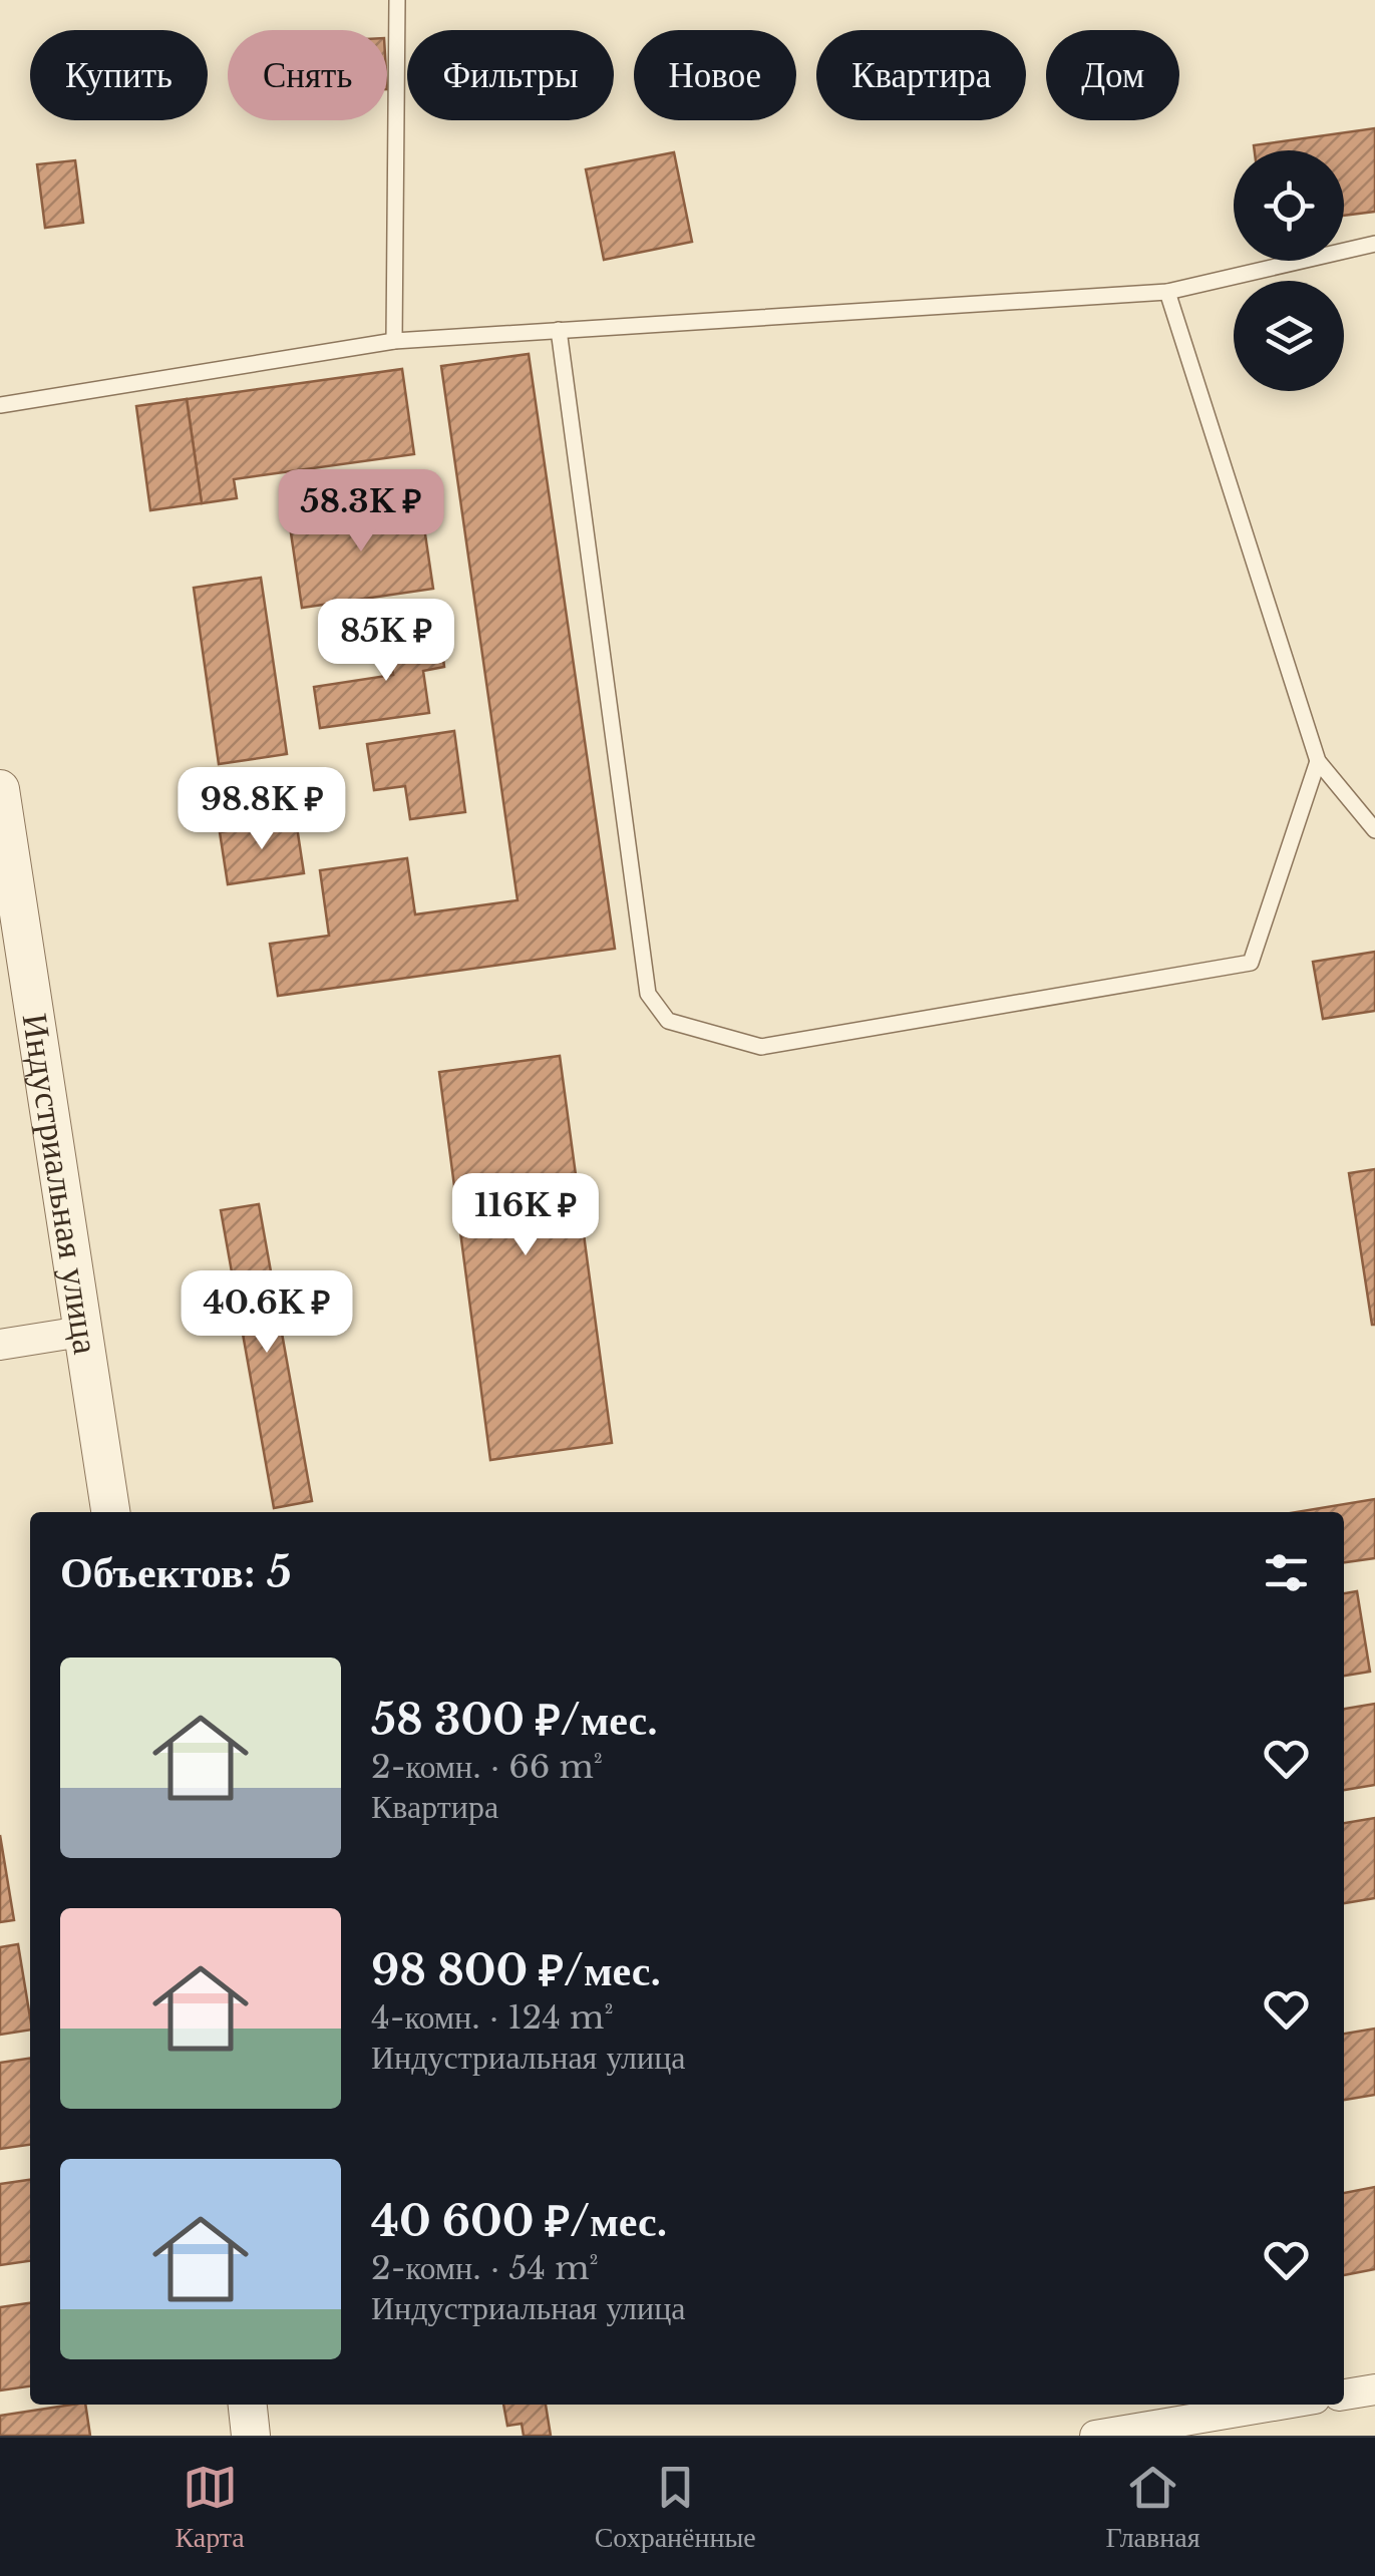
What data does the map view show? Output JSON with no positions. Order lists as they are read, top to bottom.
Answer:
{
  "streets": {
    "street": ["Индустриальная улица"]
  },
  "page": {
    "chip": [
      "Купить",
      "Снять",
      "Фильтры",
      "Новое",
      "Квартира",
      "Дом"
    ],
    "price": [
      "58.3K ₽",
      "85K ₽",
      "98.8K ₽",
      "116K ₽",
      "40.6K ₽"
    ],
    "heading": "Объектов: 5",
    "list": [
      {
        "name": "58 300 ₽/мес.",
        "note": "2-комн. · 66 m² · Квартира"
      },
      {
        "name": "98 800 ₽/мес.",
        "note": "4-комн. · 124 m² · Индустриальная улица"
      },
      {
        "name": "40 600 ₽/мес.",
        "note": "2-комн. · 54 m² · Индустриальная улица"
      }
    ],
    "tabs": ["Карта", "Сохранённые", "Главная"]
  }
}
